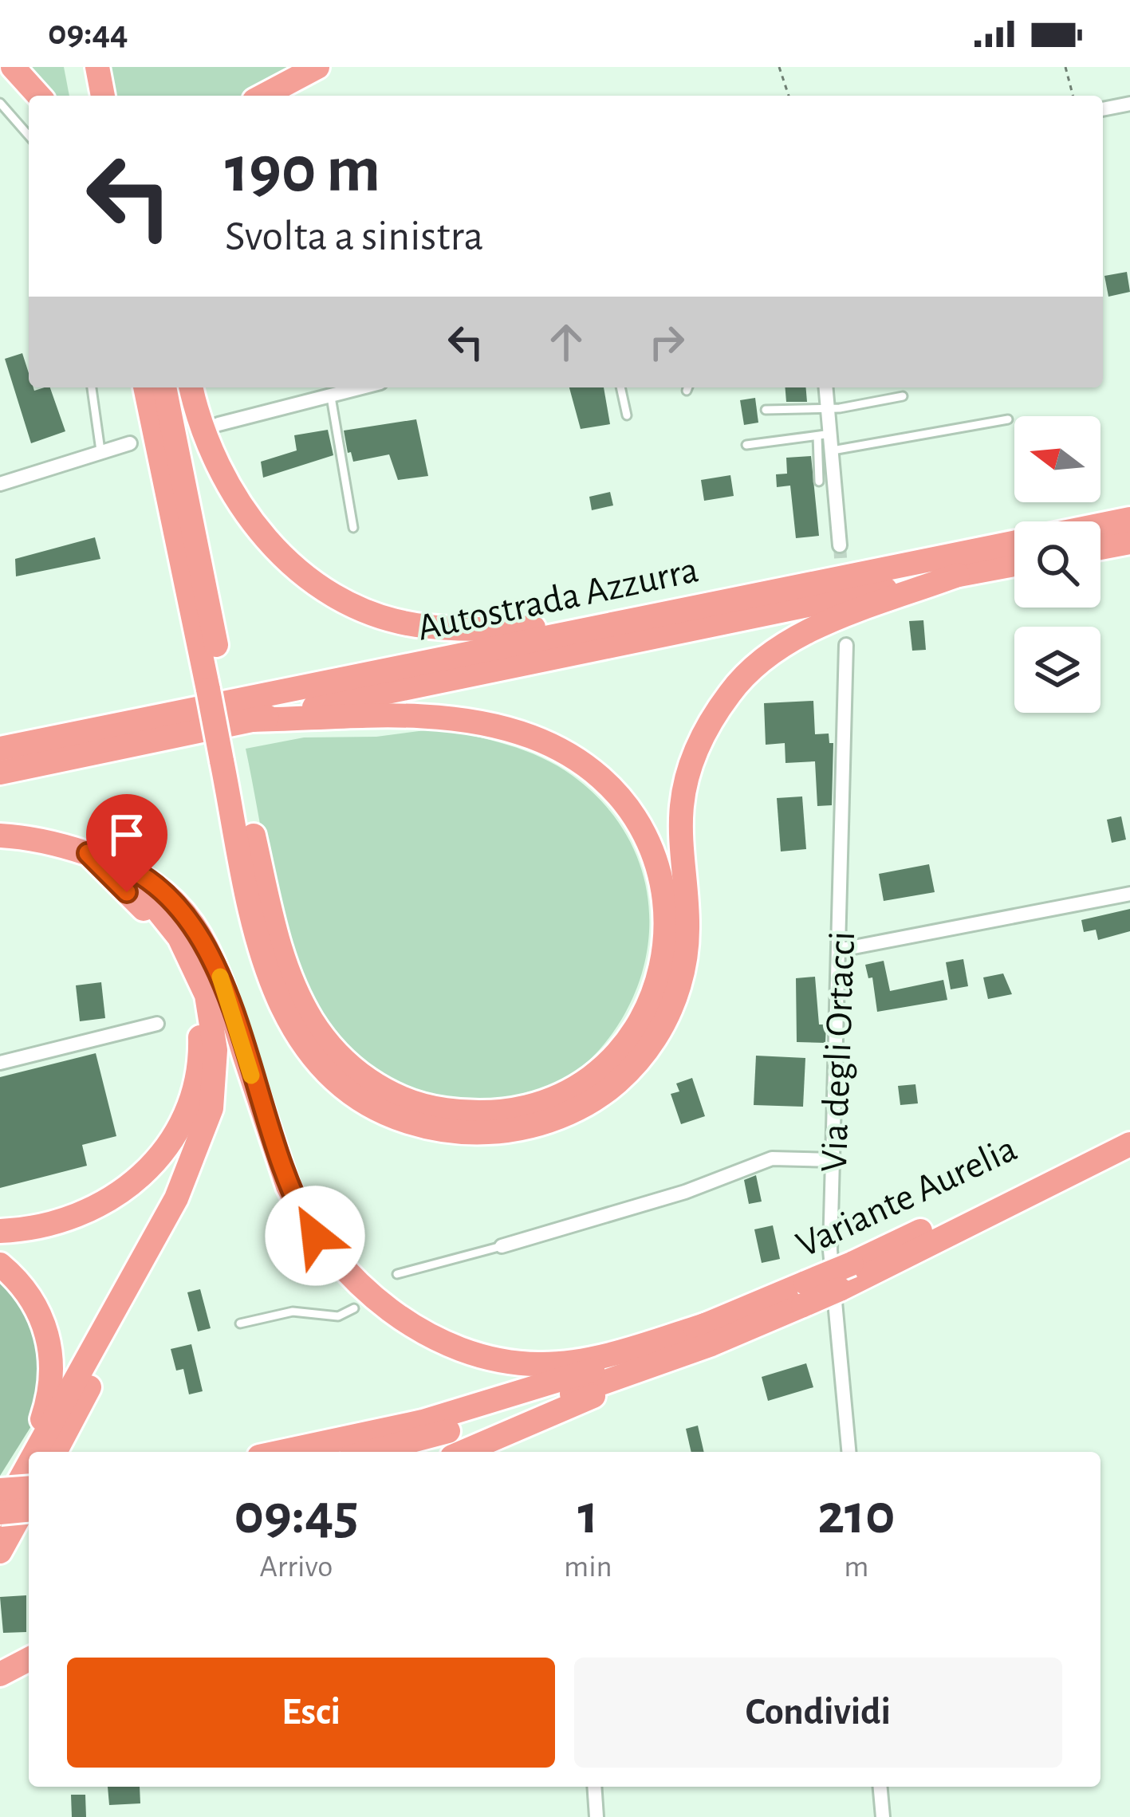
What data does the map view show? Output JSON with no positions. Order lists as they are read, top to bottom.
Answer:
{
  "streets": {
    "highway": ["Autostrada Azzurra", "Variante Aurelia"],
    "street": ["Via degli Ortacci"]
  },
  "north": "left",
  "page": {
    "status": "09:44",
    "turn": ["190 m", "Svolta a sinistra"],
    "eta": [
      "09:45",
      "Arrivo",
      "1",
      "min",
      "210",
      "m"
    ],
    "buttons": ["Esci", "Condividi"]
  }
}
